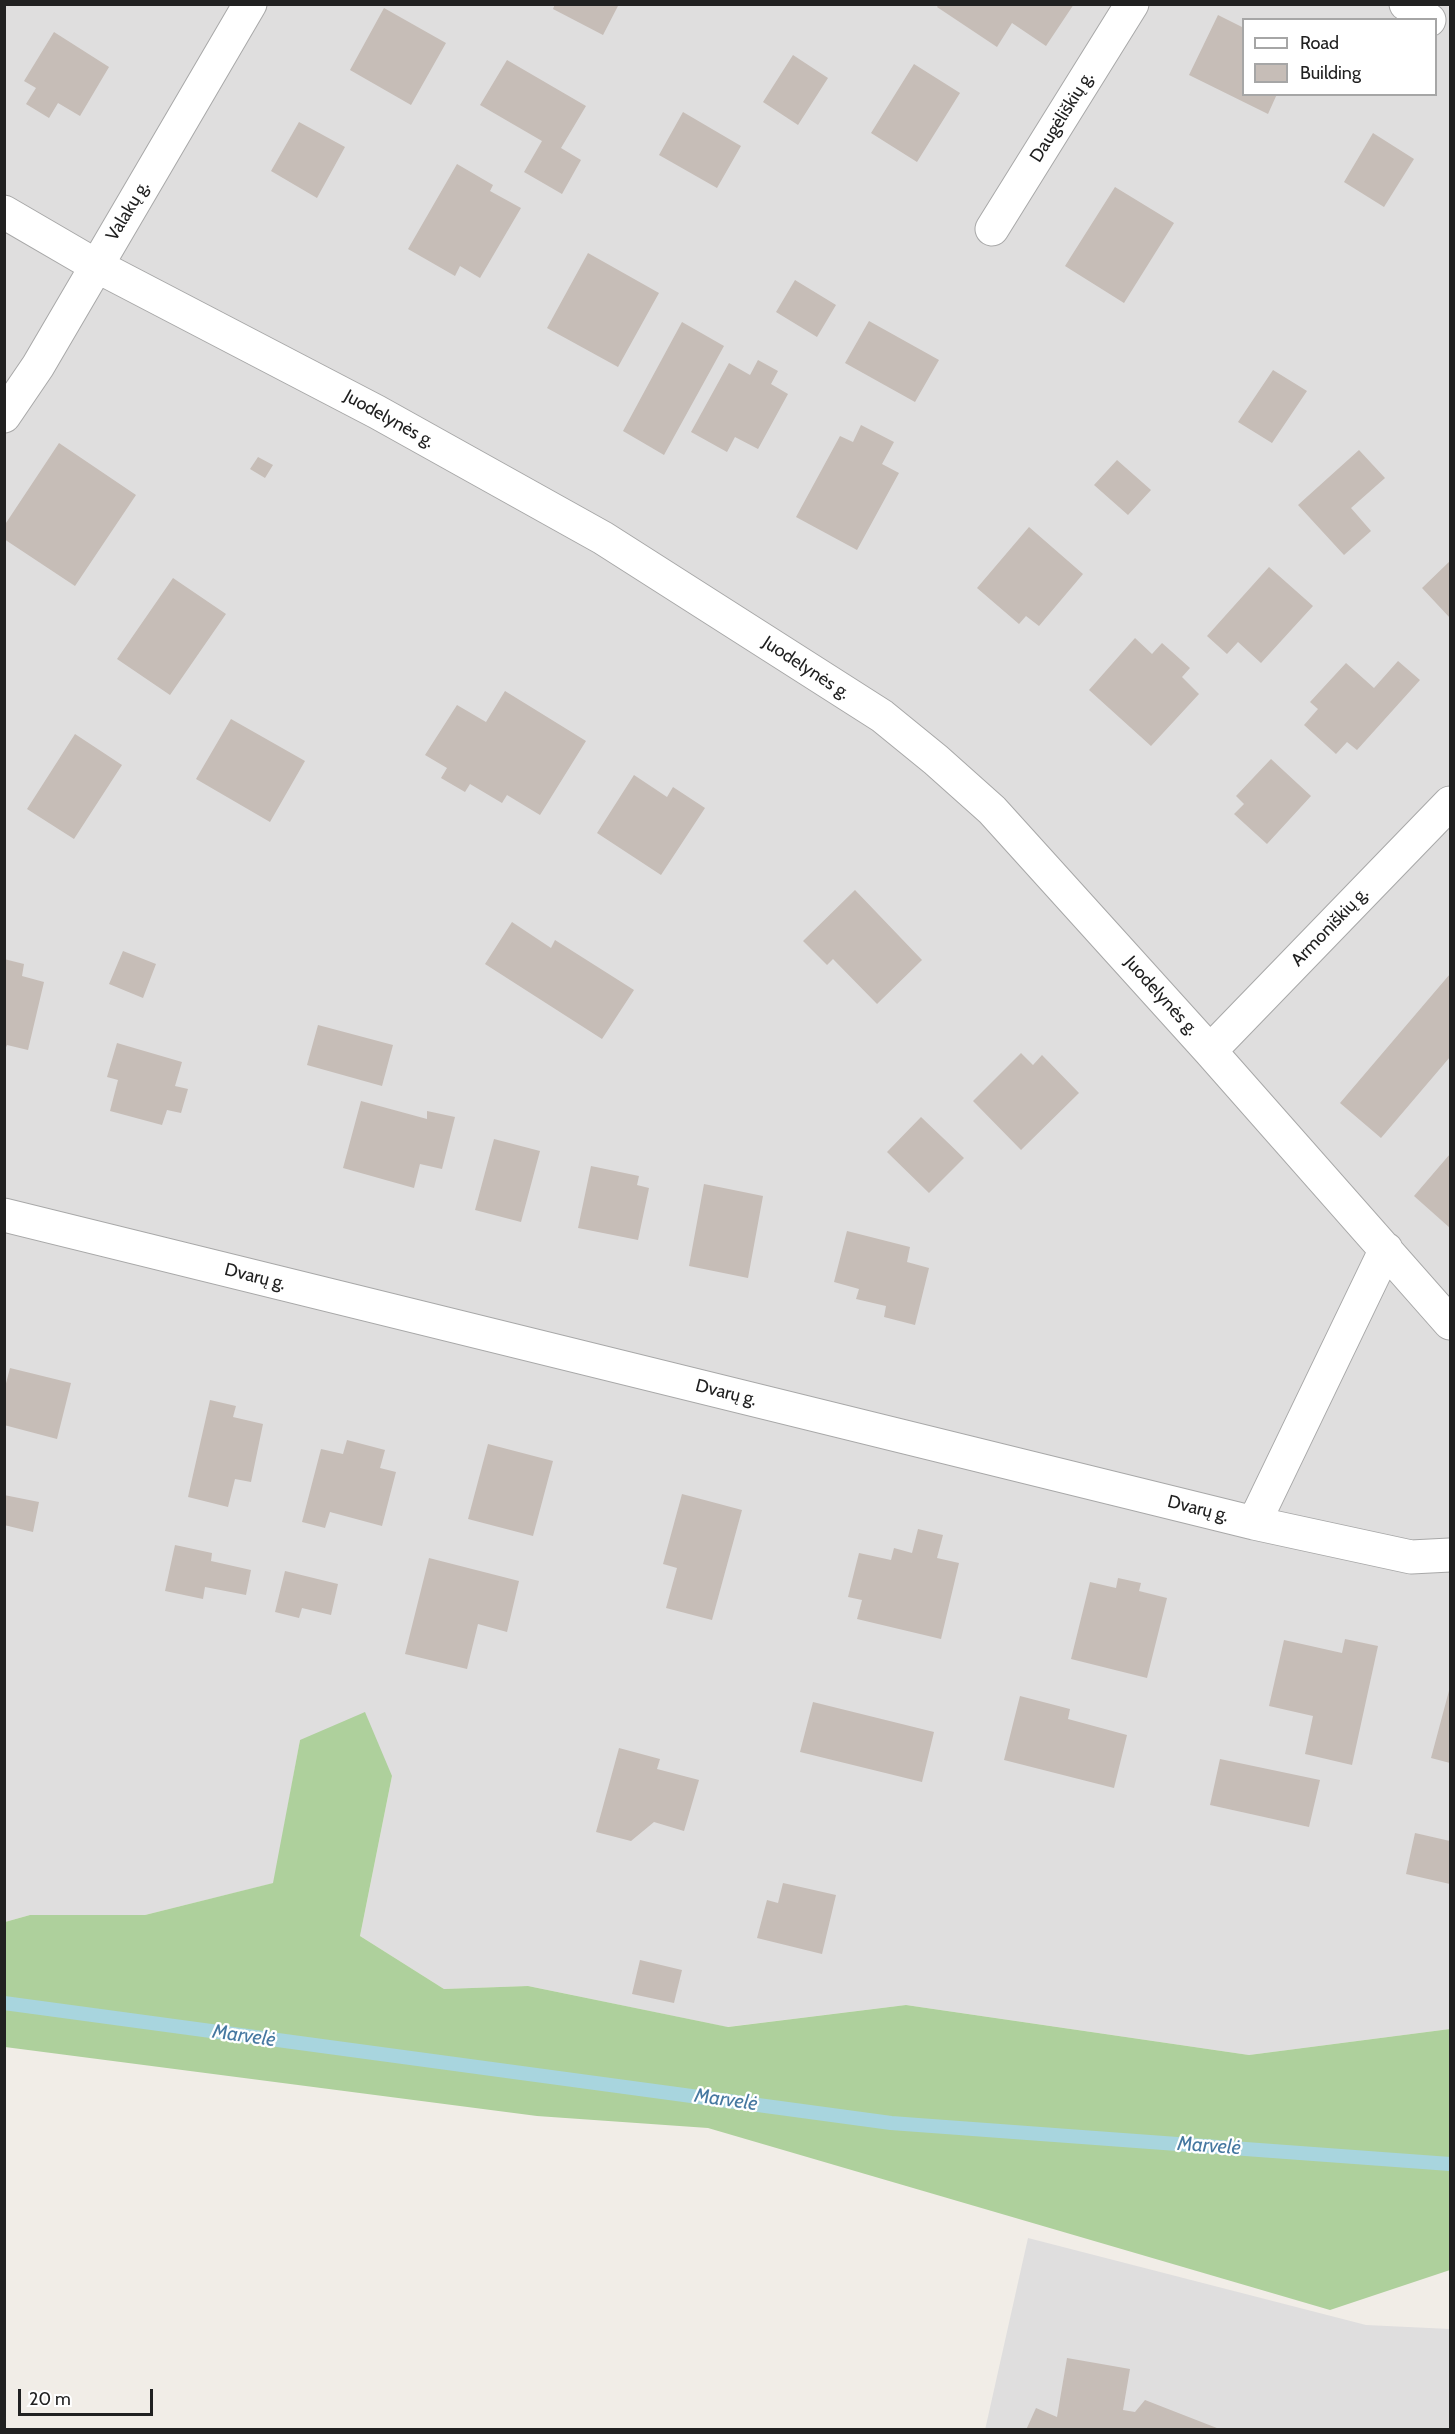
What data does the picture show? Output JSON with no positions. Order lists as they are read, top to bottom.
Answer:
{
  "streets": {
    "street": [
      "Daugėliškių g.",
      "Valakų g.",
      "Juodelynės g.",
      "Armoniškių g.",
      "Dvarų g."
    ]
  },
  "crossings": [
    ["Valakų g.", "Juodelynės g."],
    ["Juodelynės g.", "Armoniškių g."]
  ],
  "water": ["Marvelė"],
  "legend": ["Road", "Building"],
  "scale_bar": "20 m"
}
